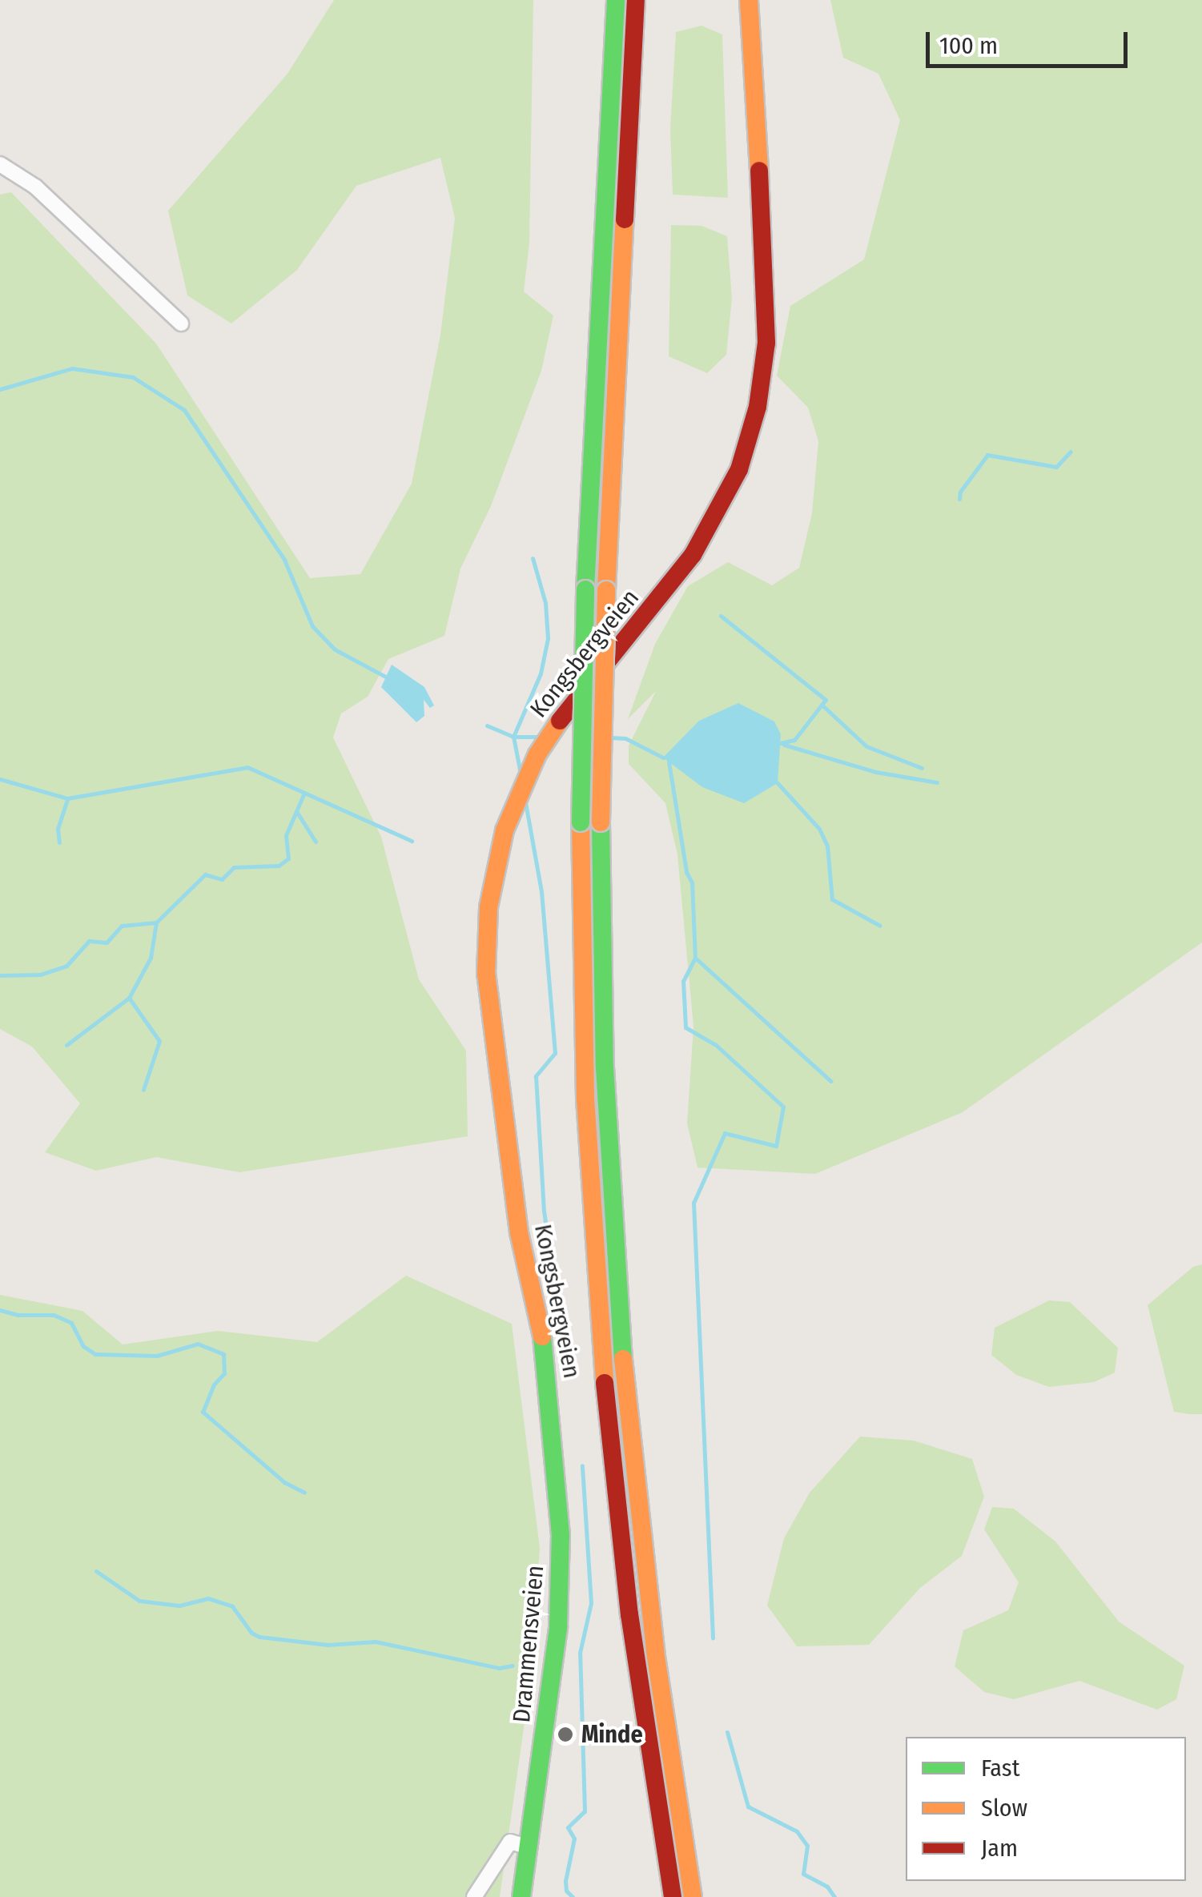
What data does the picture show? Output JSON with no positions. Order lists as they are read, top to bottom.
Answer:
{
  "streets": {
    "main road": ["Kongsbergveien", "Drammensveien"]
  },
  "crossings": [
    ["Kongsbergveien", "Drammensveien"]
  ],
  "places": ["Minde"],
  "legend": ["Fast", "Slow", "Jam"],
  "scale_bar": "100 m"
}
